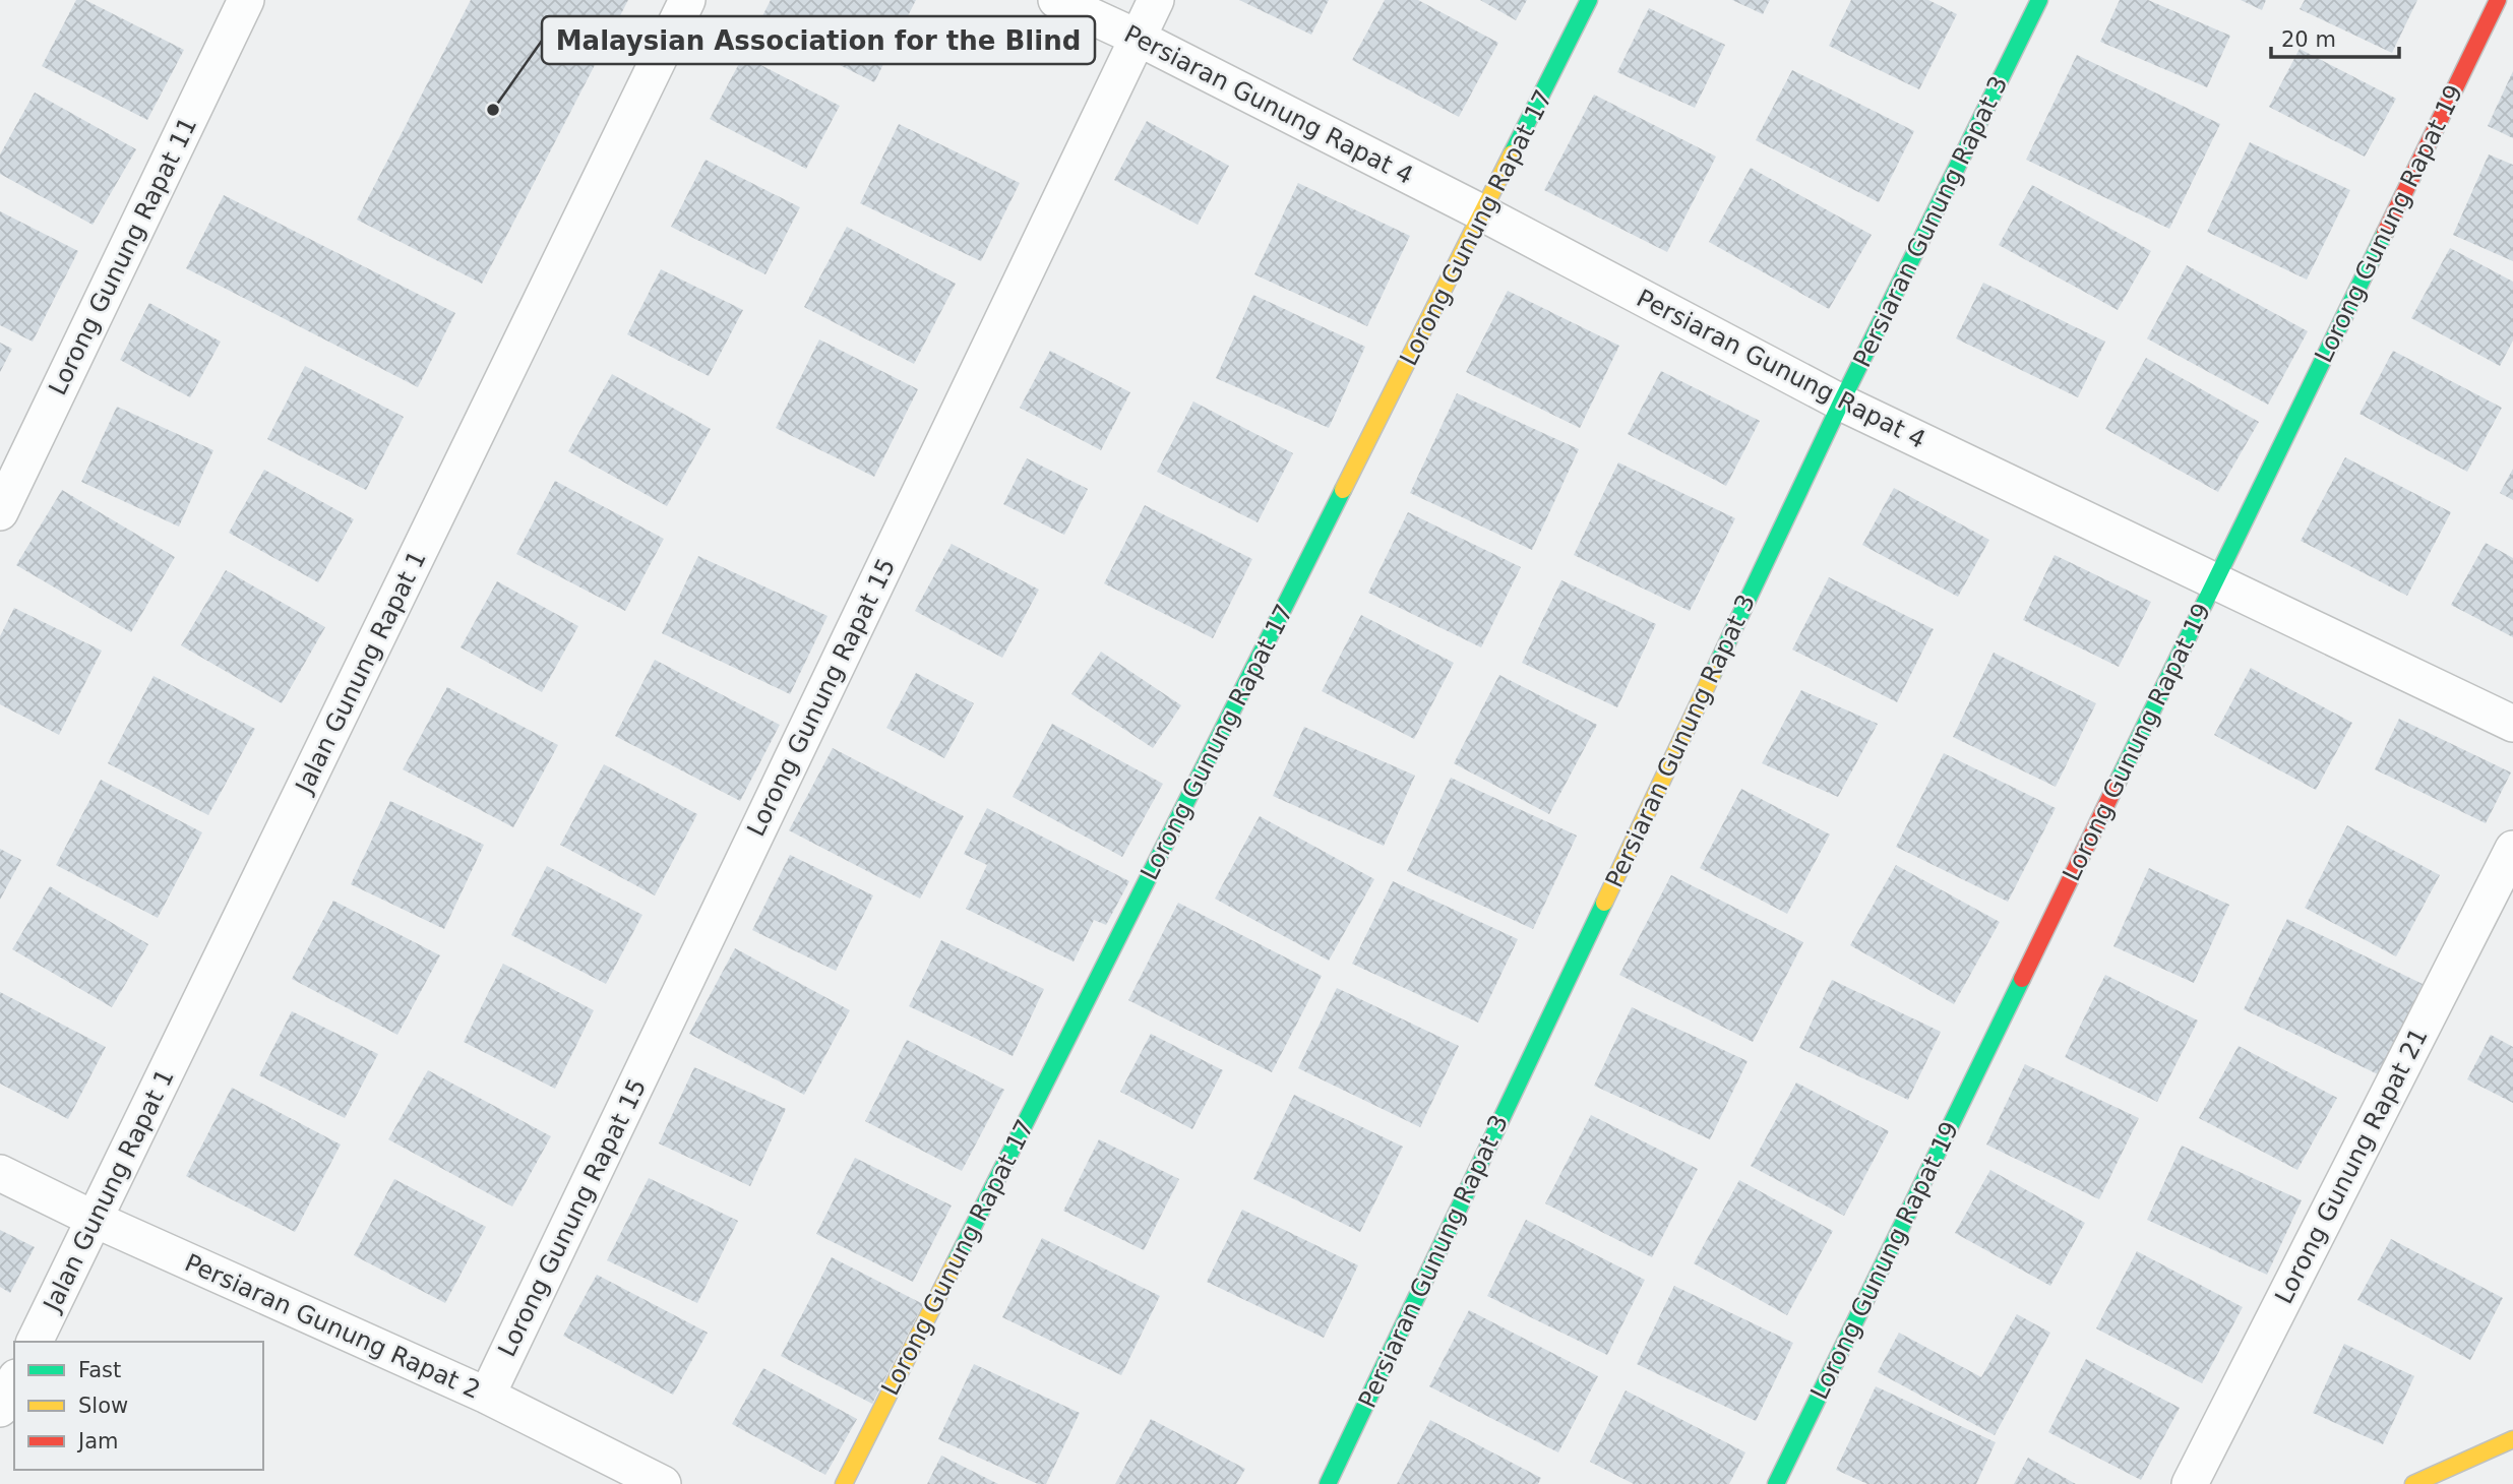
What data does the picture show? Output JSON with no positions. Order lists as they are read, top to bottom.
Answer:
{
  "streets": {
    "street": [
      "Persiaran Gunung Rapat 4",
      "Persiaran Gunung Rapat 3",
      "Lorong Gunung Rapat 19",
      "Lorong Gunung Rapat 17",
      "Lorong Gunung Rapat 11",
      "Jalan Gunung Rapat 1",
      "Lorong Gunung Rapat 15",
      "Lorong Gunung Rapat 21",
      "Persiaran Gunung Rapat 2"
    ]
  },
  "crossings": [
    ["Persiaran Gunung Rapat 4", "Persiaran Gunung Rapat 3"],
    ["Persiaran Gunung Rapat 4", "Lorong Gunung Rapat 19"],
    ["Persiaran Gunung Rapat 4", "Lorong Gunung Rapat 17"],
    ["Persiaran Gunung Rapat 4", "Lorong Gunung Rapat 15"],
    ["Jalan Gunung Rapat 1", "Persiaran Gunung Rapat 2"],
    ["Lorong Gunung Rapat 15", "Persiaran Gunung Rapat 2"]
  ],
  "places": ["Malaysian Association for the Blind"],
  "legend": ["Fast", "Slow", "Jam"],
  "scale_bar": "20 m"
}
